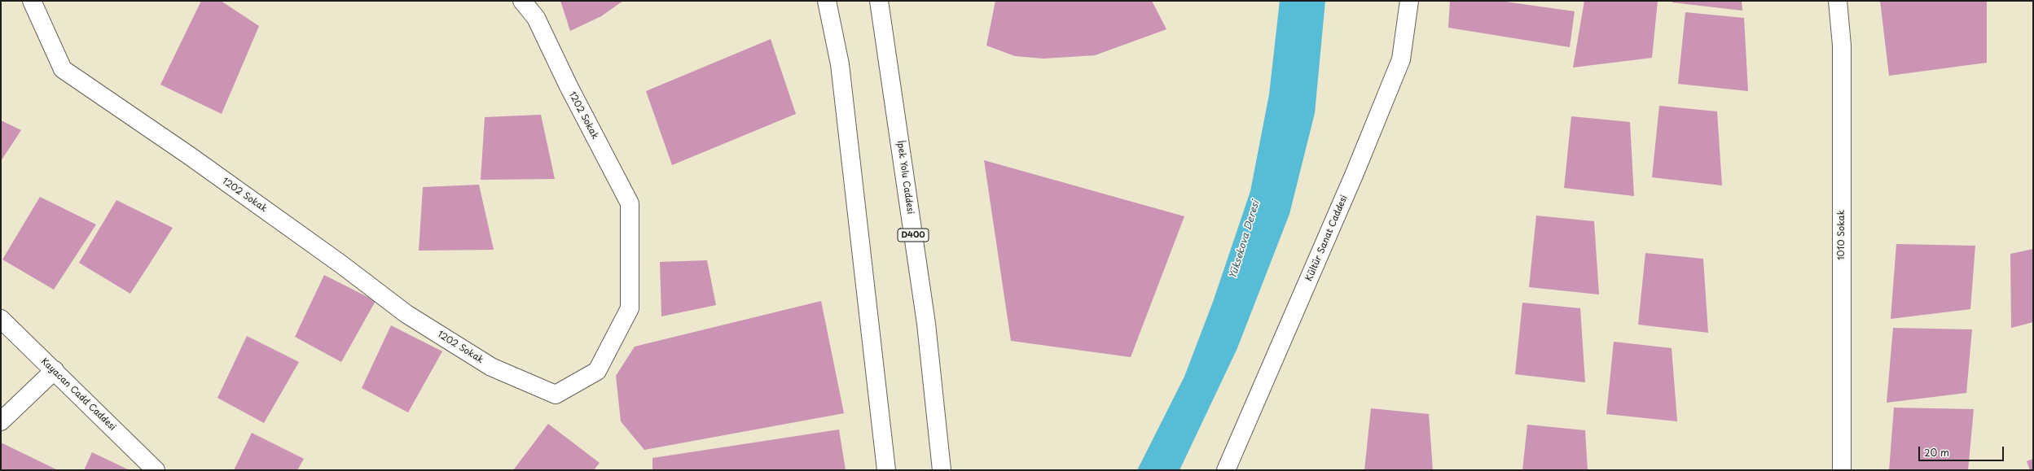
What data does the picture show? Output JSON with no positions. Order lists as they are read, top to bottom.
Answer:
{
  "streets": {
    "main road": [
      "1202 Sokak",
      "İpek Yolu Caddesi",
      "D400",
      "1010 Sokak",
      "Kültür Sanat Caddesi",
      "Kayacan Cadd Caddesi"
    ]
  },
  "water": ["Yüksekova Deresi"],
  "scale_bar": "20 m"
}
